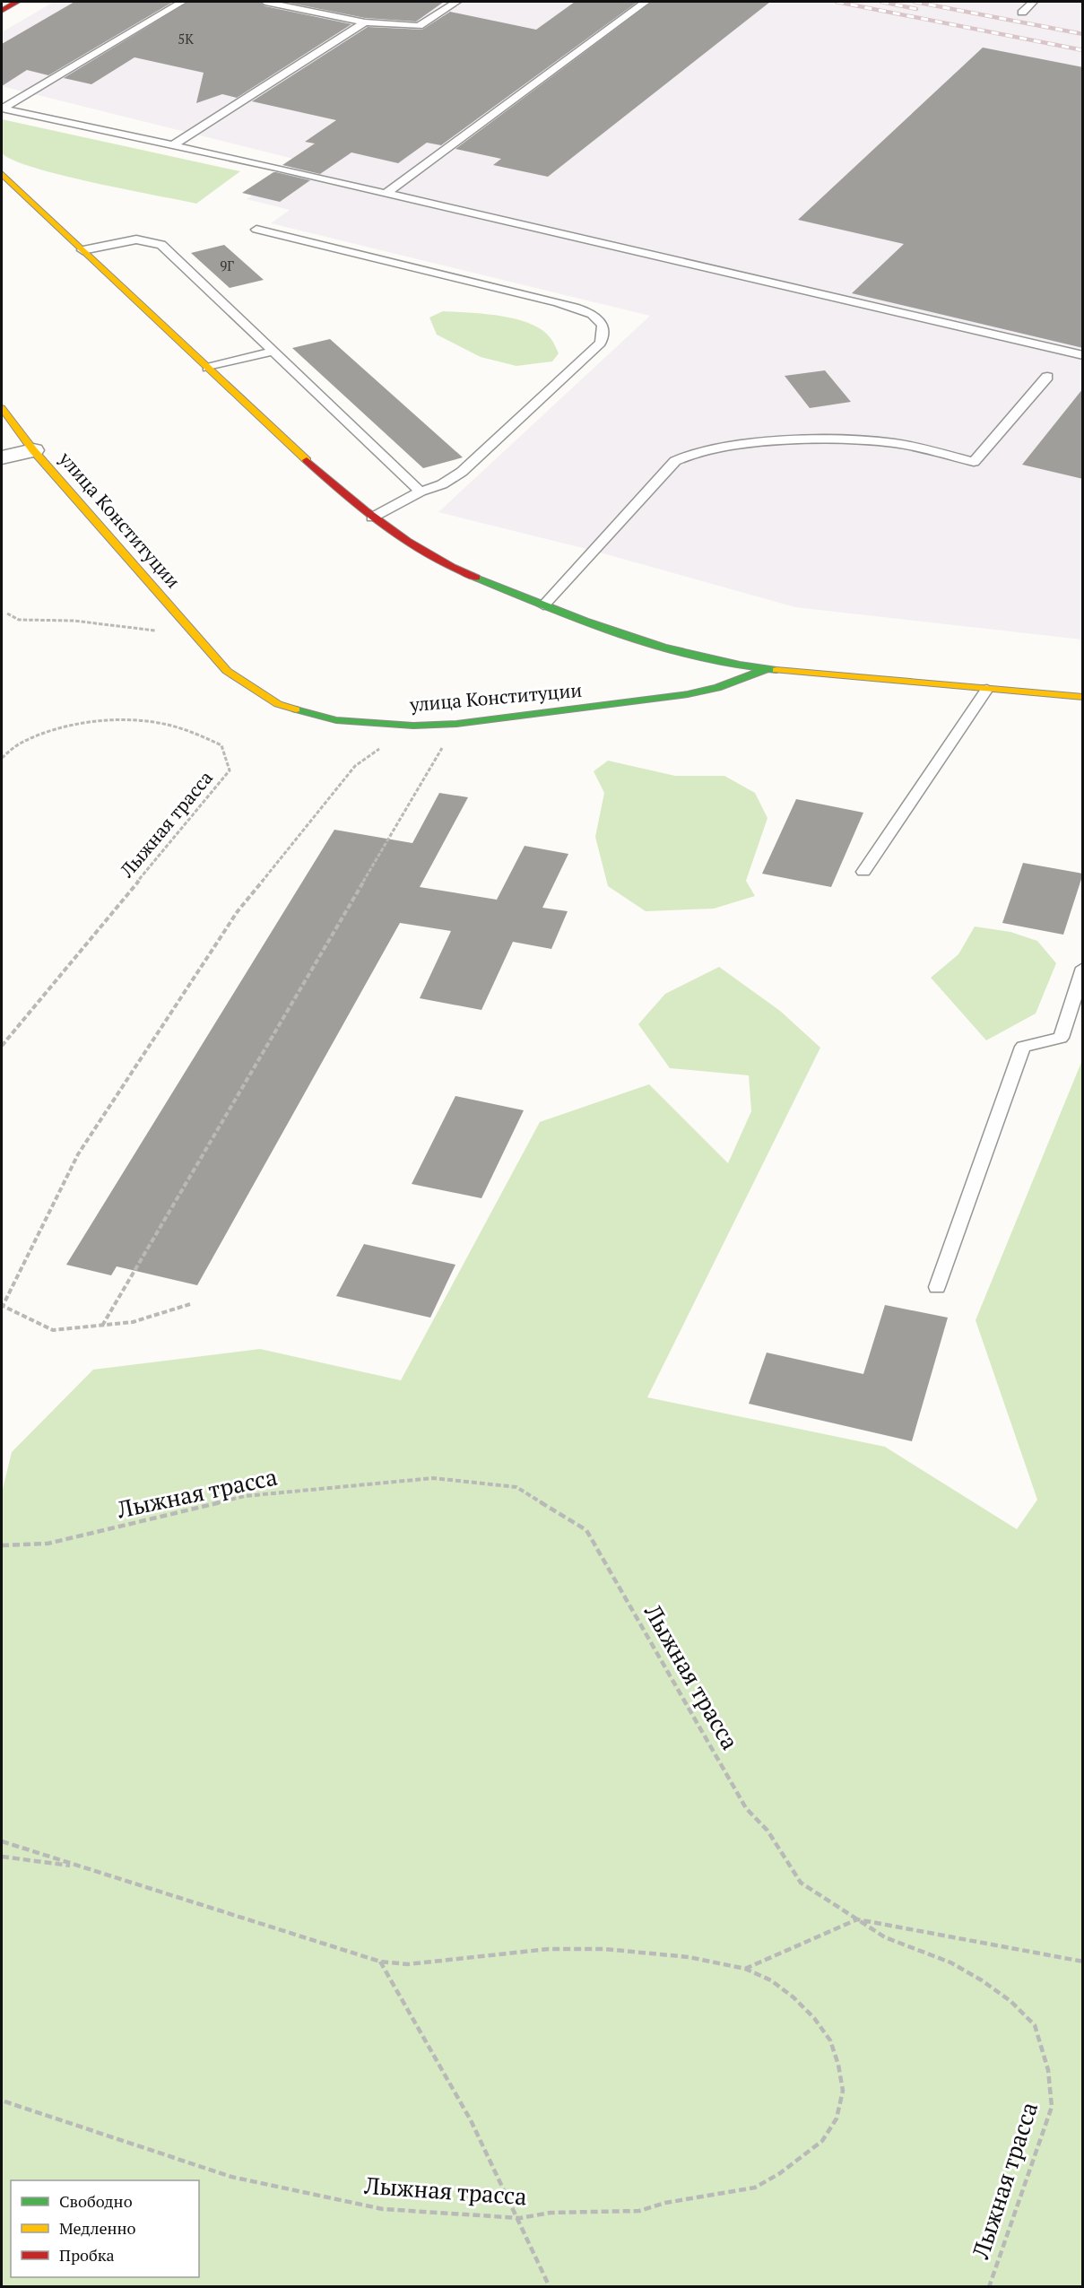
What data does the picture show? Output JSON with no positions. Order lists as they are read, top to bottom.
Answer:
{
  "streets": {
    "street": ["улица Конституции"],
    "path": ["Лыжная трасса"]
  },
  "house_numbers": ["5К", "9Г"],
  "legend": ["Свободно", "Медленно", "Пробка"]
}
